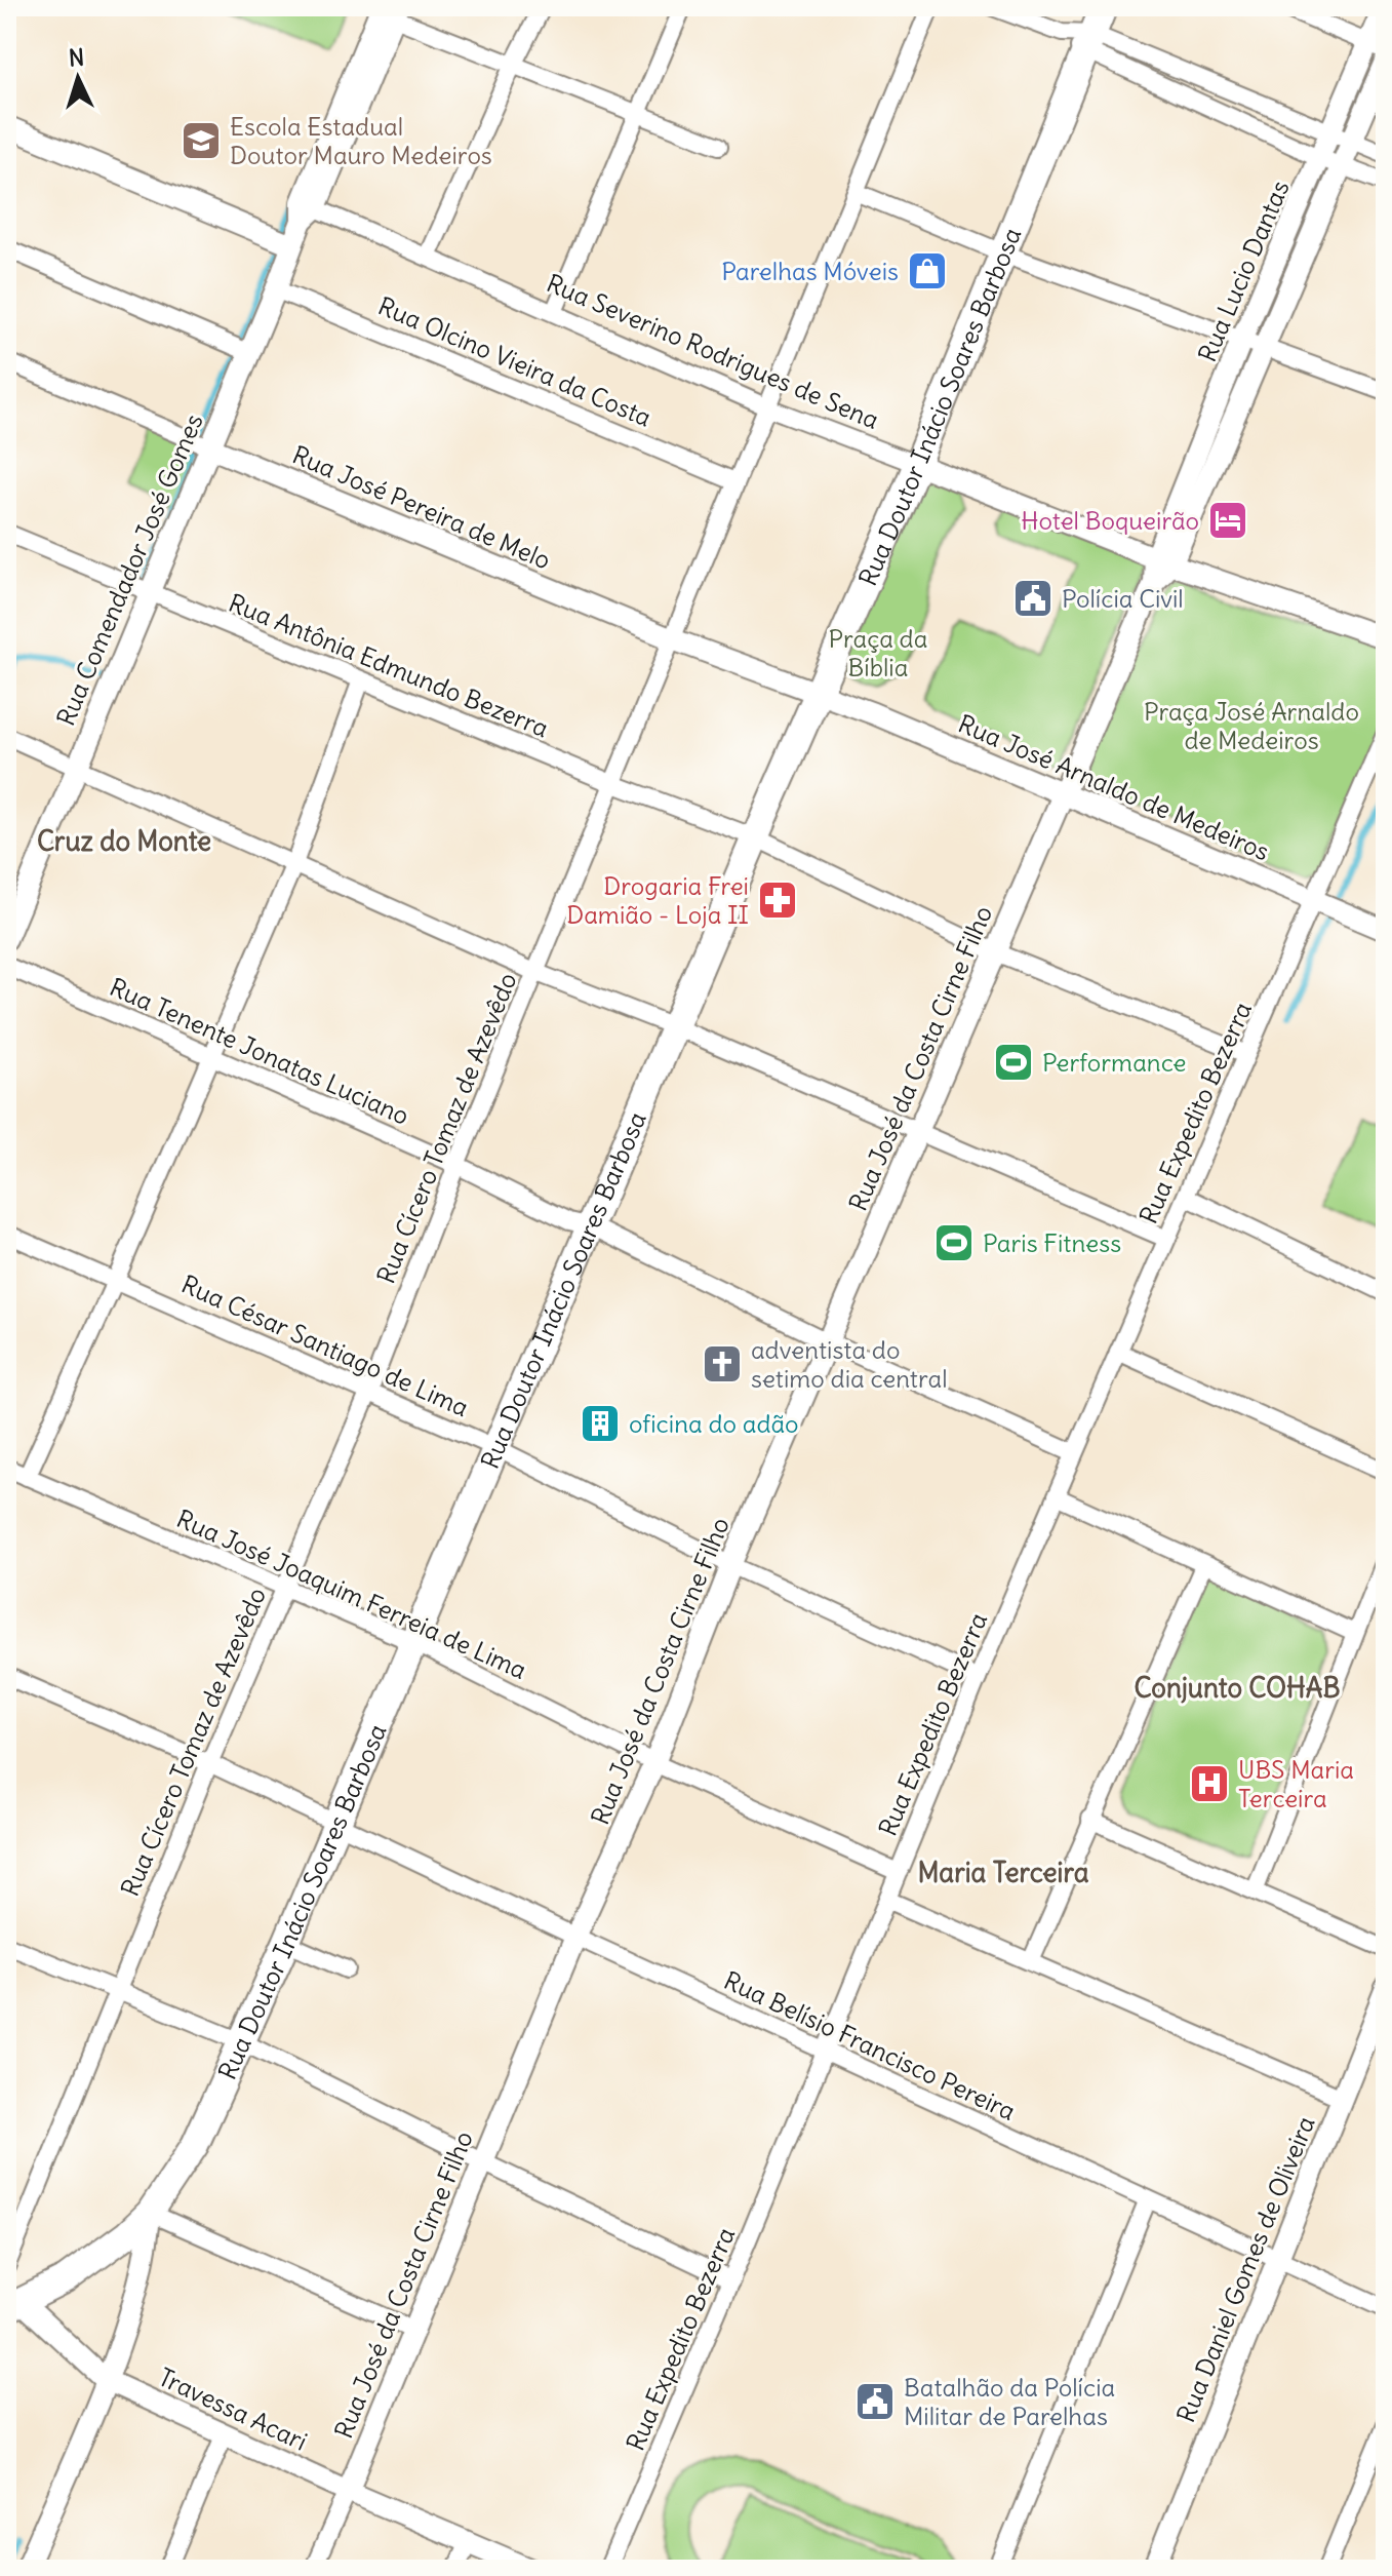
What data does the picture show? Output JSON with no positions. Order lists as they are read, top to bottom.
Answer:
{
  "streets": {
    "main road": ["Rua Doutor Inácio Soares Barbosa"],
    "street": [
      "Rua Lucio Dantas",
      "Rua Severino Rodrigues de Sena",
      "Rua Olcino Vieira da Costa",
      "Rua José Pereira de Melo",
      "Rua Comendador José Gomes",
      "Rua Antônia Edmundo Bezerra",
      "Rua José Arnaldo de Medeiros",
      "Rua Tenente Jonatas Luciano",
      "Rua José da Costa Cirne Filho",
      "Rua Expedito Bezerra",
      "Rua Cícero Tomaz de Azevêdo",
      "Rua César Santiago de Lima",
      "Rua José Joaquim Ferreia de Lima",
      "Rua Belísio Francisco Pereira",
      "Rua Daniel Gomes de Oliveira",
      "Travessa Acari"
    ]
  },
  "crossings": [
    ["Rua Lucio Dantas", "Rua Severino Rodrigues de Sena"],
    ["Rua Lucio Dantas", "Rua José da Costa Cirne Filho"],
    ["Rua Severino Rodrigues de Sena", "Rua Doutor Inácio Soares Barbosa"],
    ["Rua Severino Rodrigues de Sena", "Rua Comendador José Gomes"],
    ["Rua Severino Rodrigues de Sena", "Rua José da Costa Cirne Filho"],
    ["Rua Severino Rodrigues de Sena", "Rua Cícero Tomaz de Azevêdo"],
    ["Rua Olcino Vieira da Costa", "Rua Comendador José Gomes"],
    ["Rua Olcino Vieira da Costa", "Rua Cícero Tomaz de Azevêdo"],
    ["Rua Doutor Inácio Soares Barbosa", "Rua José Pereira de Melo"],
    ["Rua Doutor Inácio Soares Barbosa", "Rua Antônia Edmundo Bezerra"],
    ["Rua Doutor Inácio Soares Barbosa", "Rua José Arnaldo de Medeiros"],
    ["Rua Doutor Inácio Soares Barbosa", "Rua Tenente Jonatas Luciano"],
    ["Rua Doutor Inácio Soares Barbosa", "Rua César Santiago de Lima"],
    ["Rua Doutor Inácio Soares Barbosa", "Rua José Joaquim Ferreia de Lima"],
    ["Rua Doutor Inácio Soares Barbosa", "Rua Belísio Francisco Pereira"],
    ["Rua Doutor Inácio Soares Barbosa", "Travessa Acari"],
    ["Rua José Pereira de Melo", "Rua Comendador José Gomes"],
    ["Rua José Pereira de Melo", "Rua José Arnaldo de Medeiros"],
    ["Rua José Pereira de Melo", "Rua Cícero Tomaz de Azevêdo"],
    ["Rua Comendador José Gomes", "Rua Antônia Edmundo Bezerra"],
    ["Rua Antônia Edmundo Bezerra", "Rua José da Costa Cirne Filho"],
    ["Rua Antônia Edmundo Bezerra", "Rua Expedito Bezerra"],
    ["Rua Antônia Edmundo Bezerra", "Rua Cícero Tomaz de Azevêdo"],
    ["Rua José Arnaldo de Medeiros", "Rua José da Costa Cirne Filho"],
    ["Rua José Arnaldo de Medeiros", "Rua Expedito Bezerra"],
    ["Rua Tenente Jonatas Luciano", "Rua José da Costa Cirne Filho"],
    ["Rua Tenente Jonatas Luciano", "Rua Expedito Bezerra"],
    ["Rua Tenente Jonatas Luciano", "Rua Cícero Tomaz de Azevêdo"],
    ["Rua José da Costa Cirne Filho", "Rua César Santiago de Lima"],
    ["Rua José da Costa Cirne Filho", "Rua José Joaquim Ferreia de Lima"],
    ["Rua José da Costa Cirne Filho", "Rua Belísio Francisco Pereira"],
    ["Rua José da Costa Cirne Filho", "Travessa Acari"],
    ["Rua Expedito Bezerra", "Rua César Santiago de Lima"],
    ["Rua Expedito Bezerra", "Rua José Joaquim Ferreia de Lima"],
    ["Rua Expedito Bezerra", "Rua Belísio Francisco Pereira"],
    ["Rua Cícero Tomaz de Azevêdo", "Rua César Santiago de Lima"],
    ["Rua Cícero Tomaz de Azevêdo", "Rua José Joaquim Ferreia de Lima"],
    ["Rua Cícero Tomaz de Azevêdo", "Rua Belísio Francisco Pereira"],
    ["Rua Belísio Francisco Pereira", "Rua Daniel Gomes de Oliveira"]
  ],
  "districts": ["Cruz do Monte", "Conjunto COHAB", "Maria Terceira"],
  "parks": ["Praça da Bíblia", "Praça José Arnaldo de Medeiros"],
  "places": {
    "school or university": ["Escola Estadual Doutor Mauro Medeiros"],
    "shop": ["Parelhas Móveis"],
    "hotel": ["Hotel Boqueirão"],
    "public building": ["Polícia Civil", "Batalhão da Polícia Militar de Parelhas"],
    "pharmacy": ["Drogaria Frei Damião - Loja II"],
    "sports": ["Performance", "Paris Fitness"],
    "church": ["adventista do setimo dia central"],
    "building": ["oficina do adão"],
    "hospital": ["UBS Maria Terceira"]
  },
  "north": "top"
}
